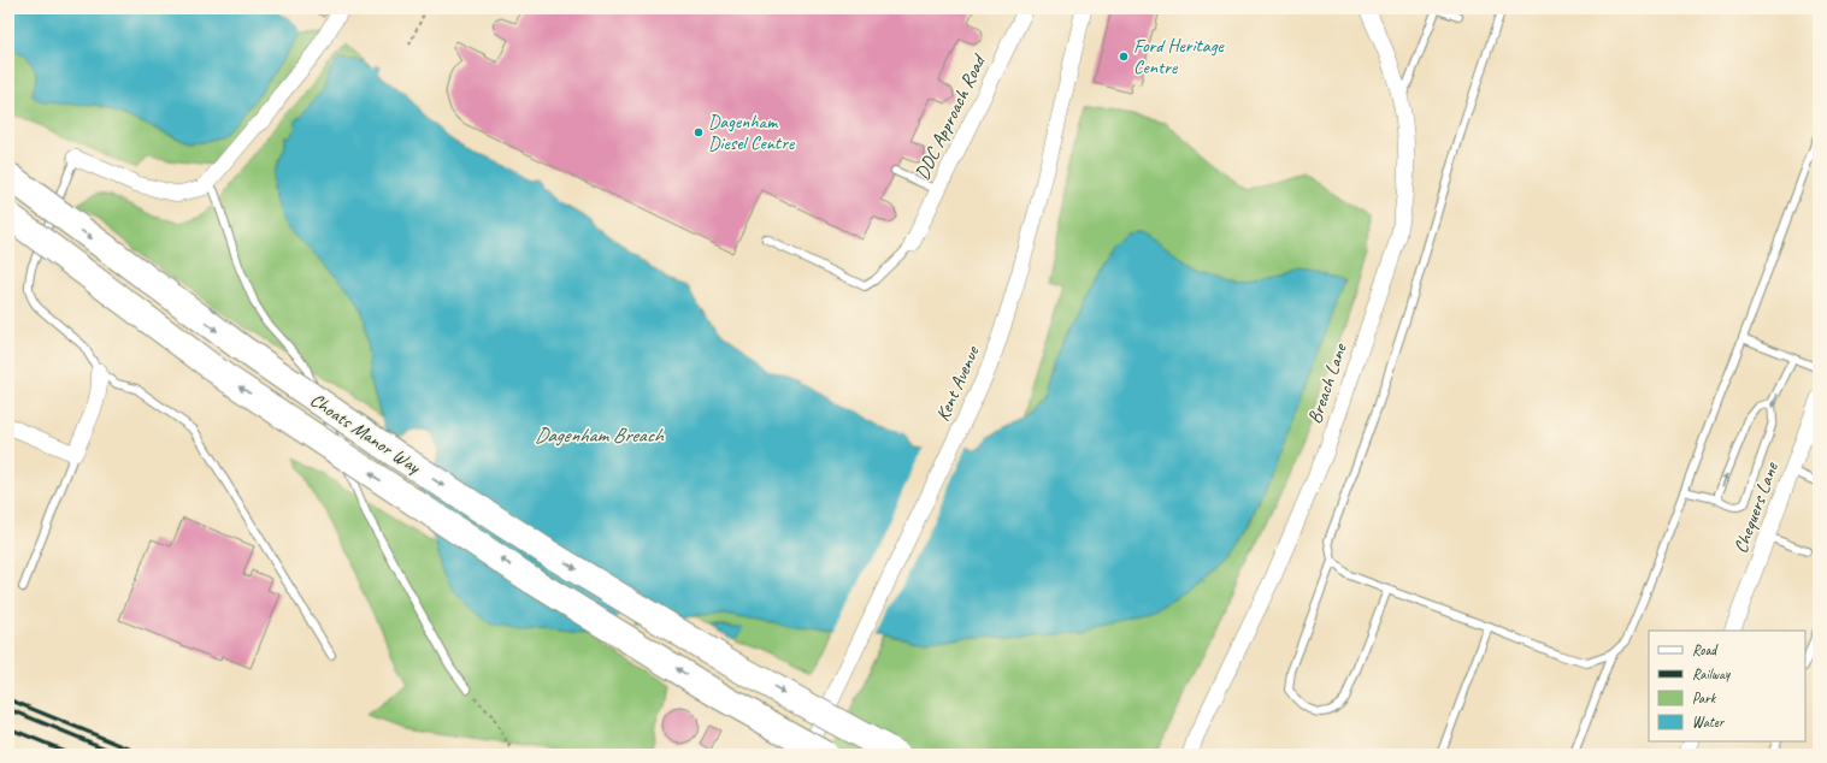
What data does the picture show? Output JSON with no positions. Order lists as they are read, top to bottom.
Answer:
{
  "streets": {
    "highway": ["Choats Manor Way"],
    "street": [
      "DDC Approach Road",
      "Kent Avenue",
      "Breach Lane",
      "Chequers Lane"
    ]
  },
  "water": ["Dagenham Breach"],
  "places": ["Ford Heritage Centre", "Dagenham Diesel Centre"],
  "legend": [
    "Road",
    "Railway",
    "Park",
    "Water"
  ]
}
